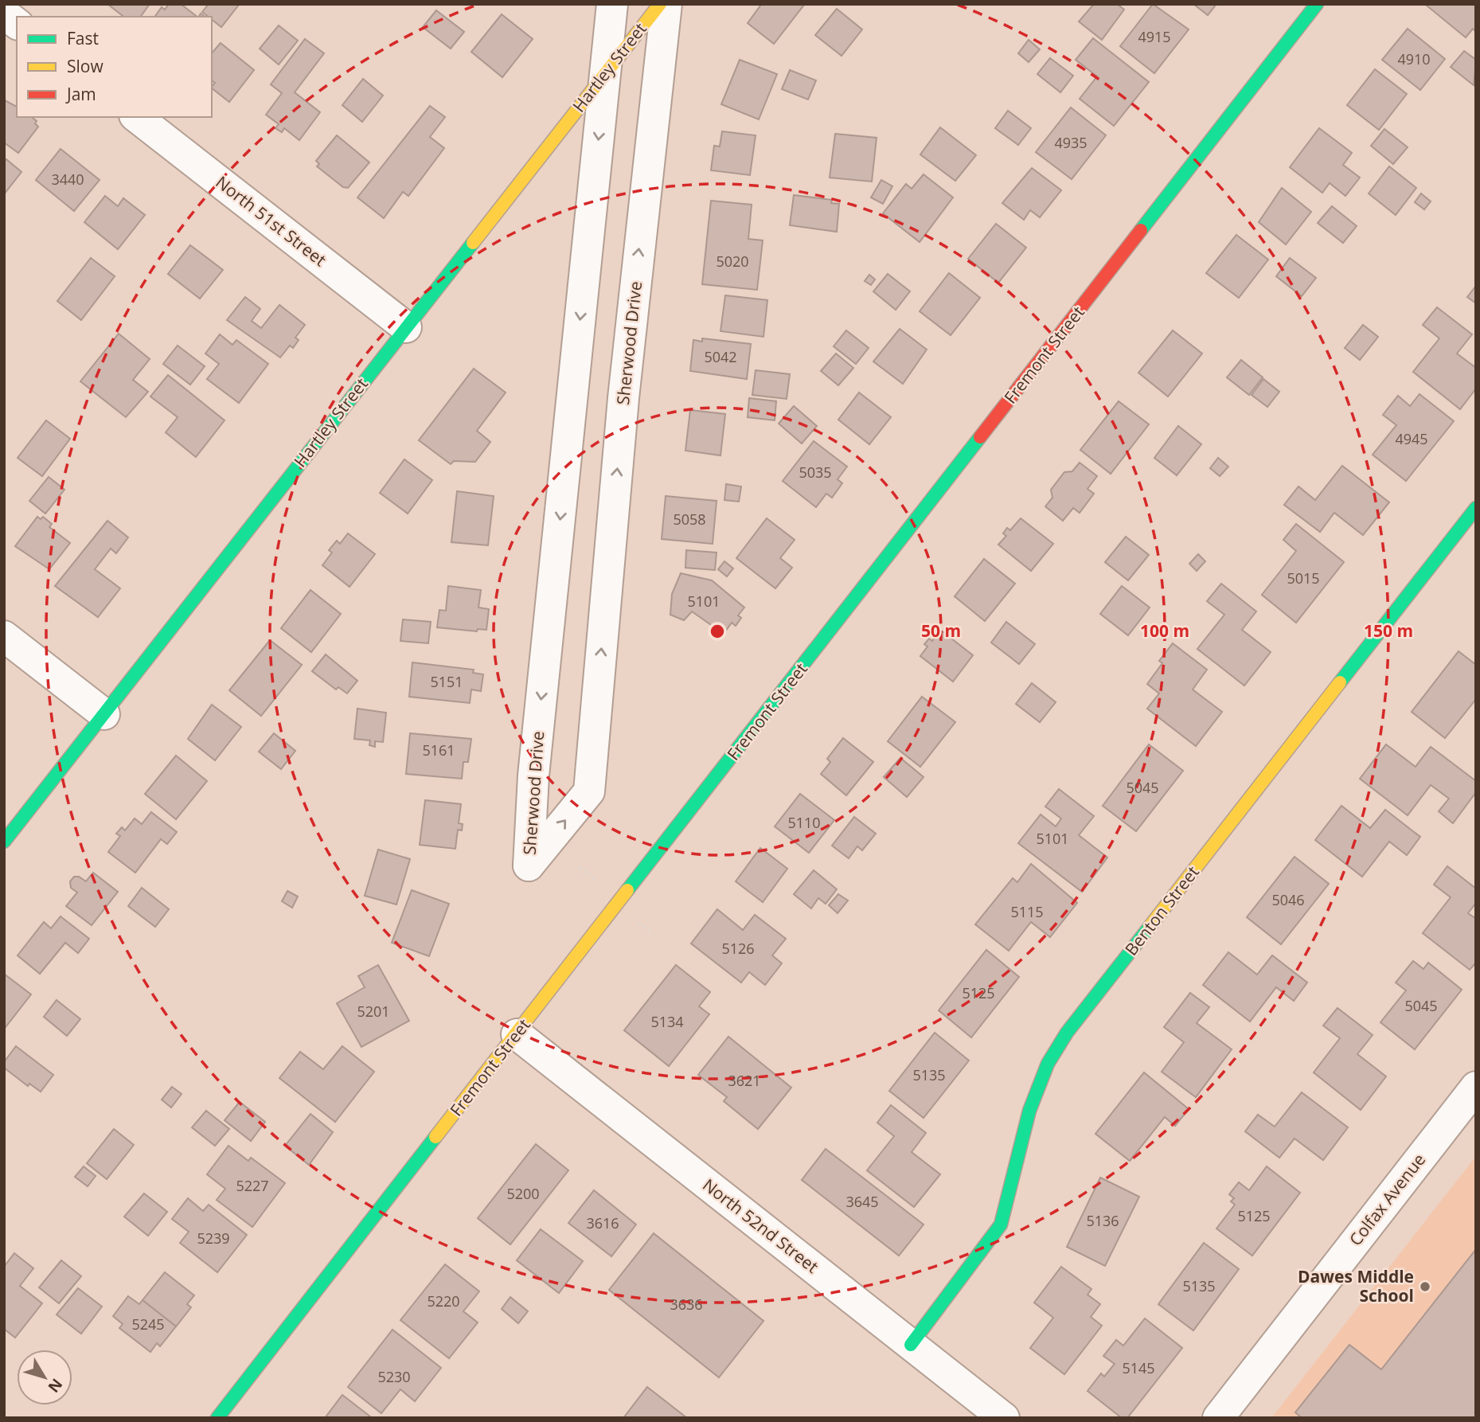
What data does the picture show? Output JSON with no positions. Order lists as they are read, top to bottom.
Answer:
{
  "streets": {
    "street": [
      "Hartley Street",
      "North 51st Street",
      "Sherwood Drive",
      "Fremont Street",
      "Benton Street",
      "Colfax Avenue",
      "North 52nd Street"
    ]
  },
  "crossings": [
    ["Hartley Street", "North 51st Street"],
    ["Hartley Street", "Sherwood Drive"],
    ["Fremont Street", "North 52nd Street"],
    ["Benton Street", "North 52nd Street"]
  ],
  "places": ["Dawes Middle School"],
  "house_numbers": [
    "4915",
    "4910",
    "4935",
    "3440",
    "5020",
    "5042",
    "4945",
    "5035",
    "5058",
    "5015",
    "5101",
    "5151",
    "5161",
    "5045",
    "5110",
    "5101",
    "5046",
    "5115",
    "5126",
    "5125",
    "5045",
    "5201",
    "5134",
    "5135",
    "3621",
    "5227",
    "5200",
    "3645",
    "5125",
    "5136",
    "3616",
    "5239",
    "5135",
    "5220",
    "3636",
    "5245",
    "5145",
    "5230"
  ],
  "legend": ["Fast", "Slow", "Jam"],
  "north": "bottom right",
  "rings": ["50 m", "100 m", "150 m"]
}
